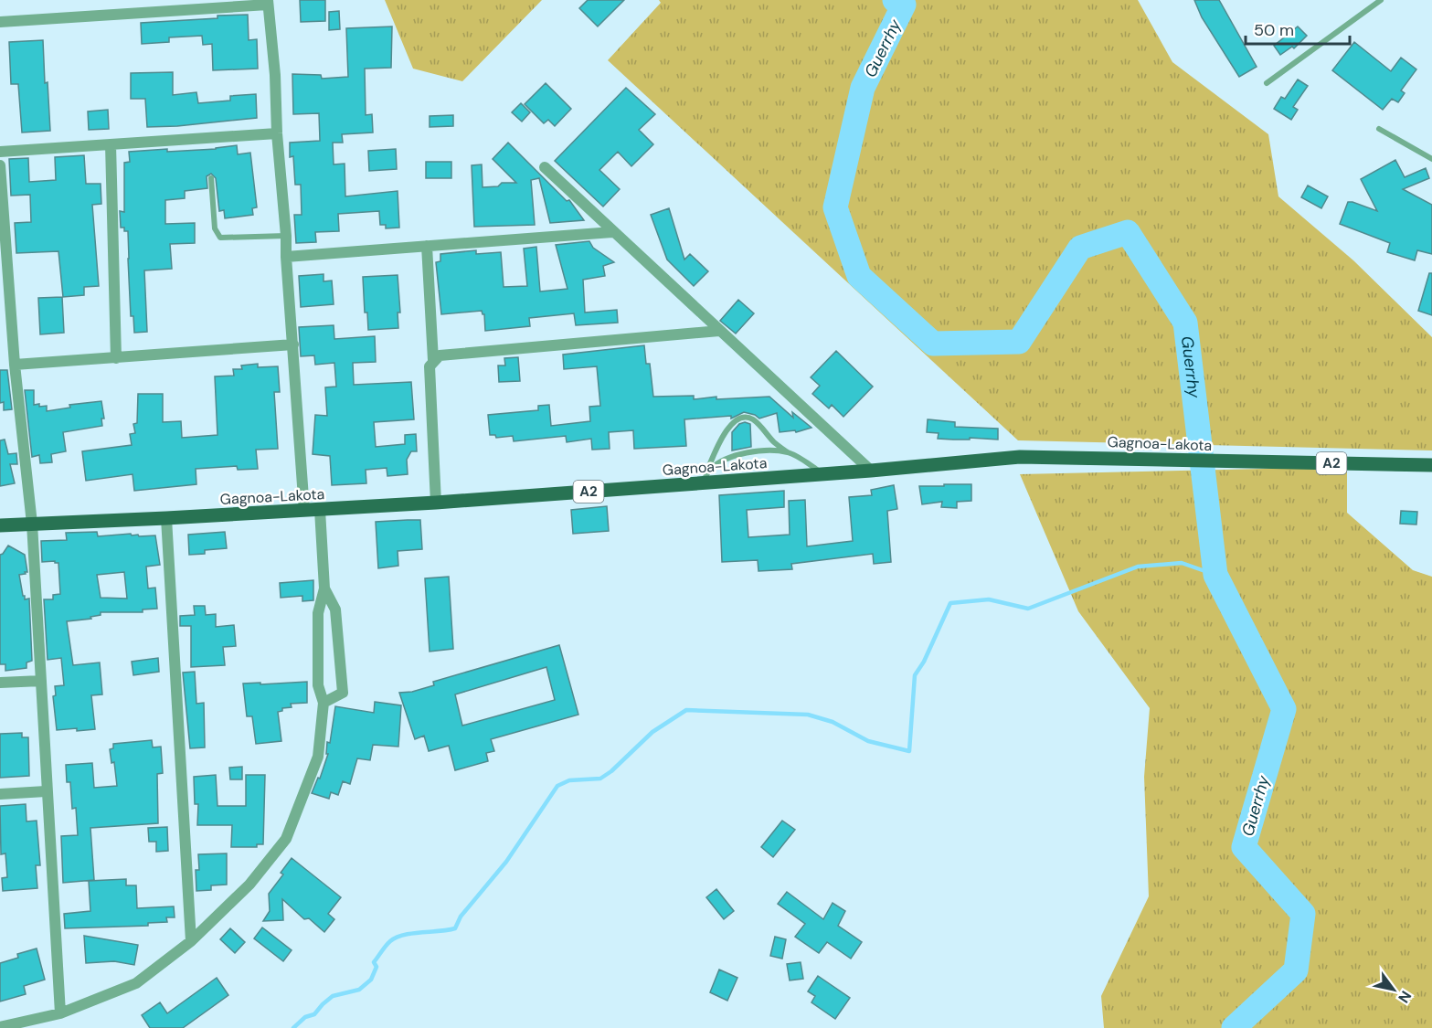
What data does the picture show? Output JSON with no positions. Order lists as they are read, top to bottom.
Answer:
{
  "streets": {
    "main road": ["Gagnoa-Lakota", "A2"]
  },
  "water": ["Guerrhy"],
  "scale_bar": "50 m",
  "north": "bottom right"
}
